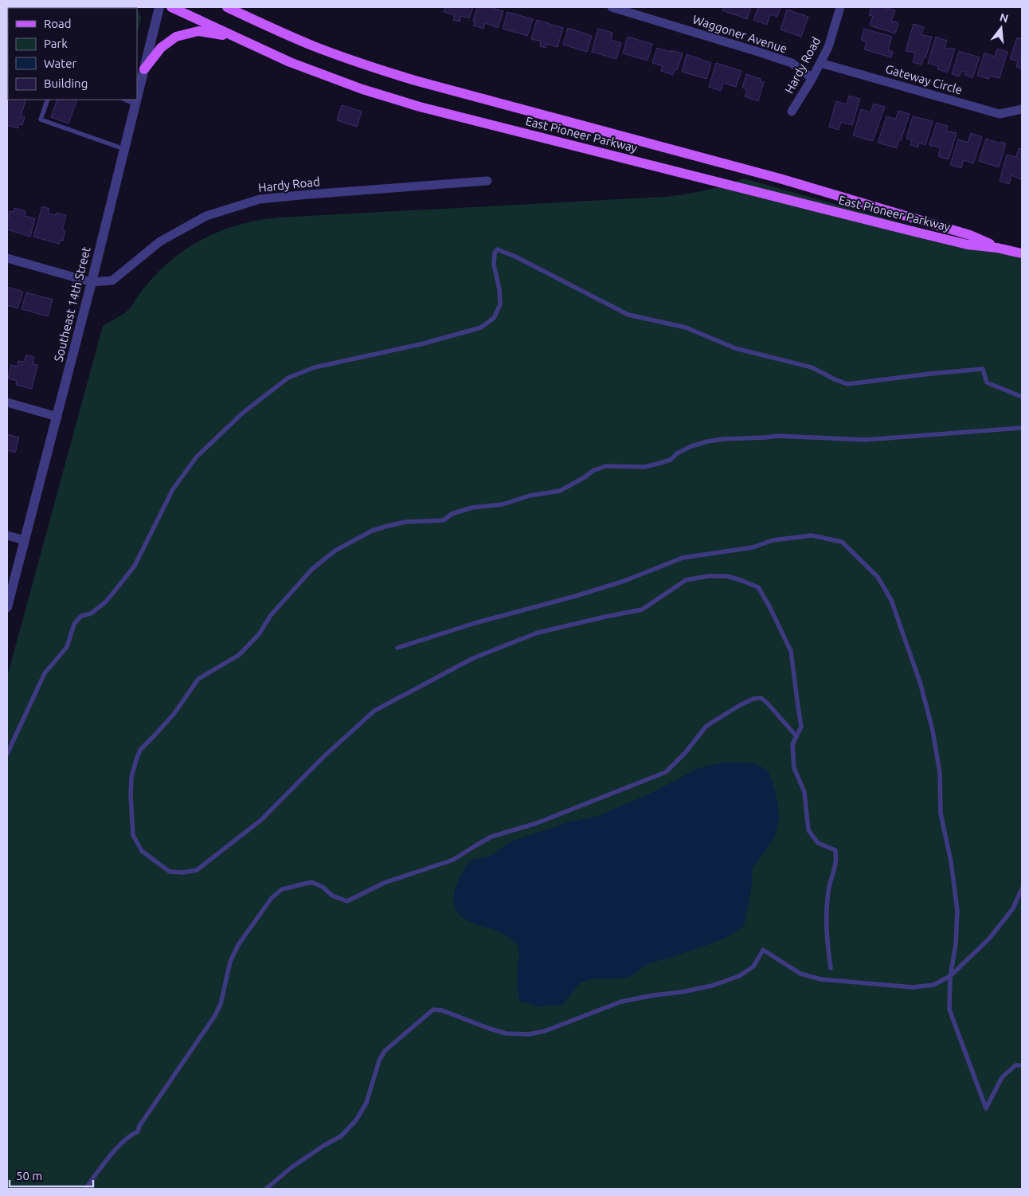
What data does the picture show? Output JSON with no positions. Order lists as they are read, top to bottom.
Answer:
{
  "streets": {
    "main road": ["East Pioneer Parkway"],
    "street": [
      "Waggoner Avenue",
      "Hardy Road",
      "Gateway Circle",
      "Southeast 14th Street"
    ]
  },
  "crossings": [
    ["Waggoner Avenue", "Hardy Road"],
    ["Hardy Road", "Gateway Circle"],
    ["Hardy Road", "Southeast 14th Street"]
  ],
  "legend": [
    "Road",
    "Park",
    "Water",
    "Building"
  ],
  "scale_bar": "50 m",
  "north": "top"
}
